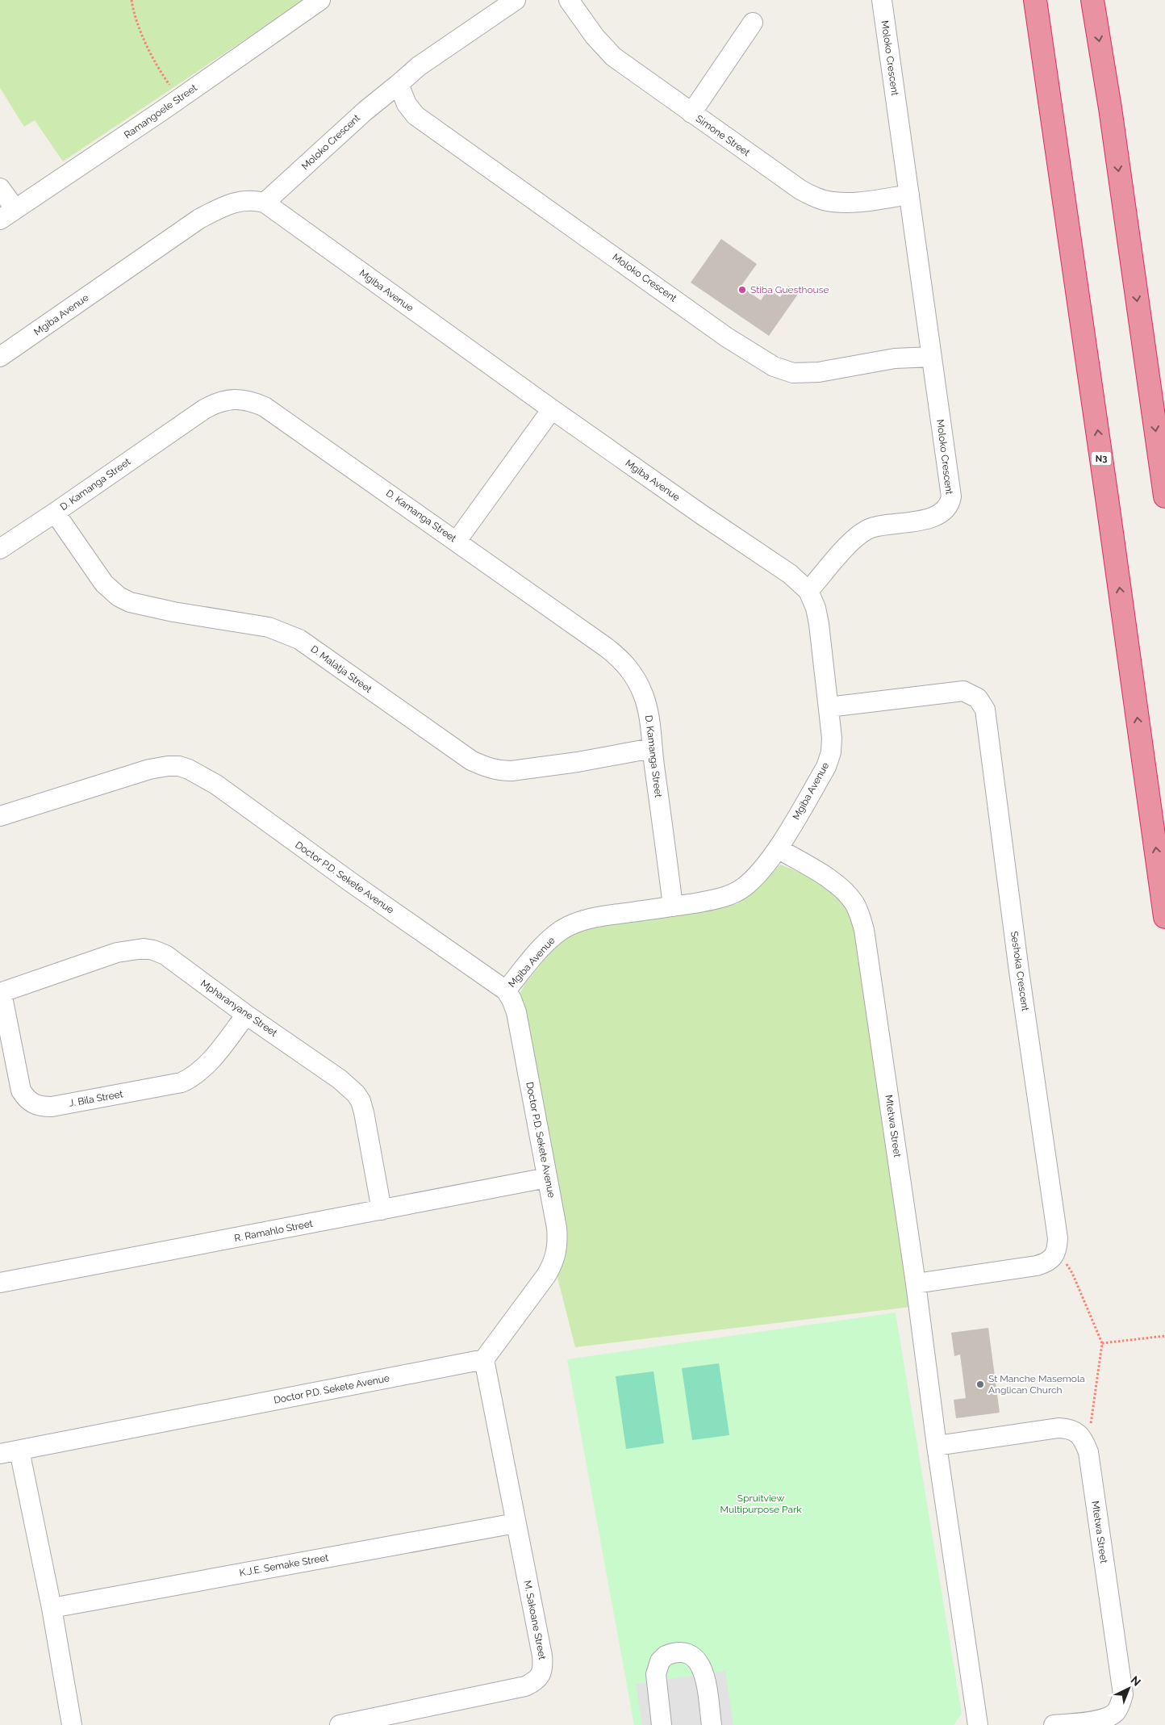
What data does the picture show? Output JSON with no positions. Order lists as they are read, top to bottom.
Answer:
{
  "streets": {
    "highway": ["N3"],
    "street": [
      "Moloko Crescent",
      "Ramangoele Street",
      "Simone Street",
      "Mgiba Avenue",
      "D. Kamanga Street",
      "D. Malatja Street",
      "Doctor P.D. Sekete Avenue",
      "Seshoka Crescent",
      "Mpharanyane Street",
      "J. Bila Street",
      "Mtetwa Street",
      "R. Ramahlo Street",
      "K.J.E. Semake Street",
      "M. Sakoane Street"
    ]
  },
  "crossings": [
    ["Moloko Crescent", "Simone Street"],
    ["Moloko Crescent", "Mgiba Avenue"],
    ["Mgiba Avenue", "D. Kamanga Street"],
    ["Mgiba Avenue", "Doctor P.D. Sekete Avenue"],
    ["Mgiba Avenue", "Seshoka Crescent"],
    ["Mgiba Avenue", "Mtetwa Street"],
    ["D. Kamanga Street", "D. Malatja Street"],
    ["Doctor P.D. Sekete Avenue", "R. Ramahlo Street"],
    ["Doctor P.D. Sekete Avenue", "M. Sakoane Street"],
    ["Mpharanyane Street", "J. Bila Street"],
    ["Mpharanyane Street", "R. Ramahlo Street"],
    ["K.J.E. Semake Street", "M. Sakoane Street"]
  ],
  "parks": ["Spruitview Multipurpose Park"],
  "places": ["Stiba Guesthouse", "St Manche Masemola Anglican Church"],
  "north": "top right"
}
